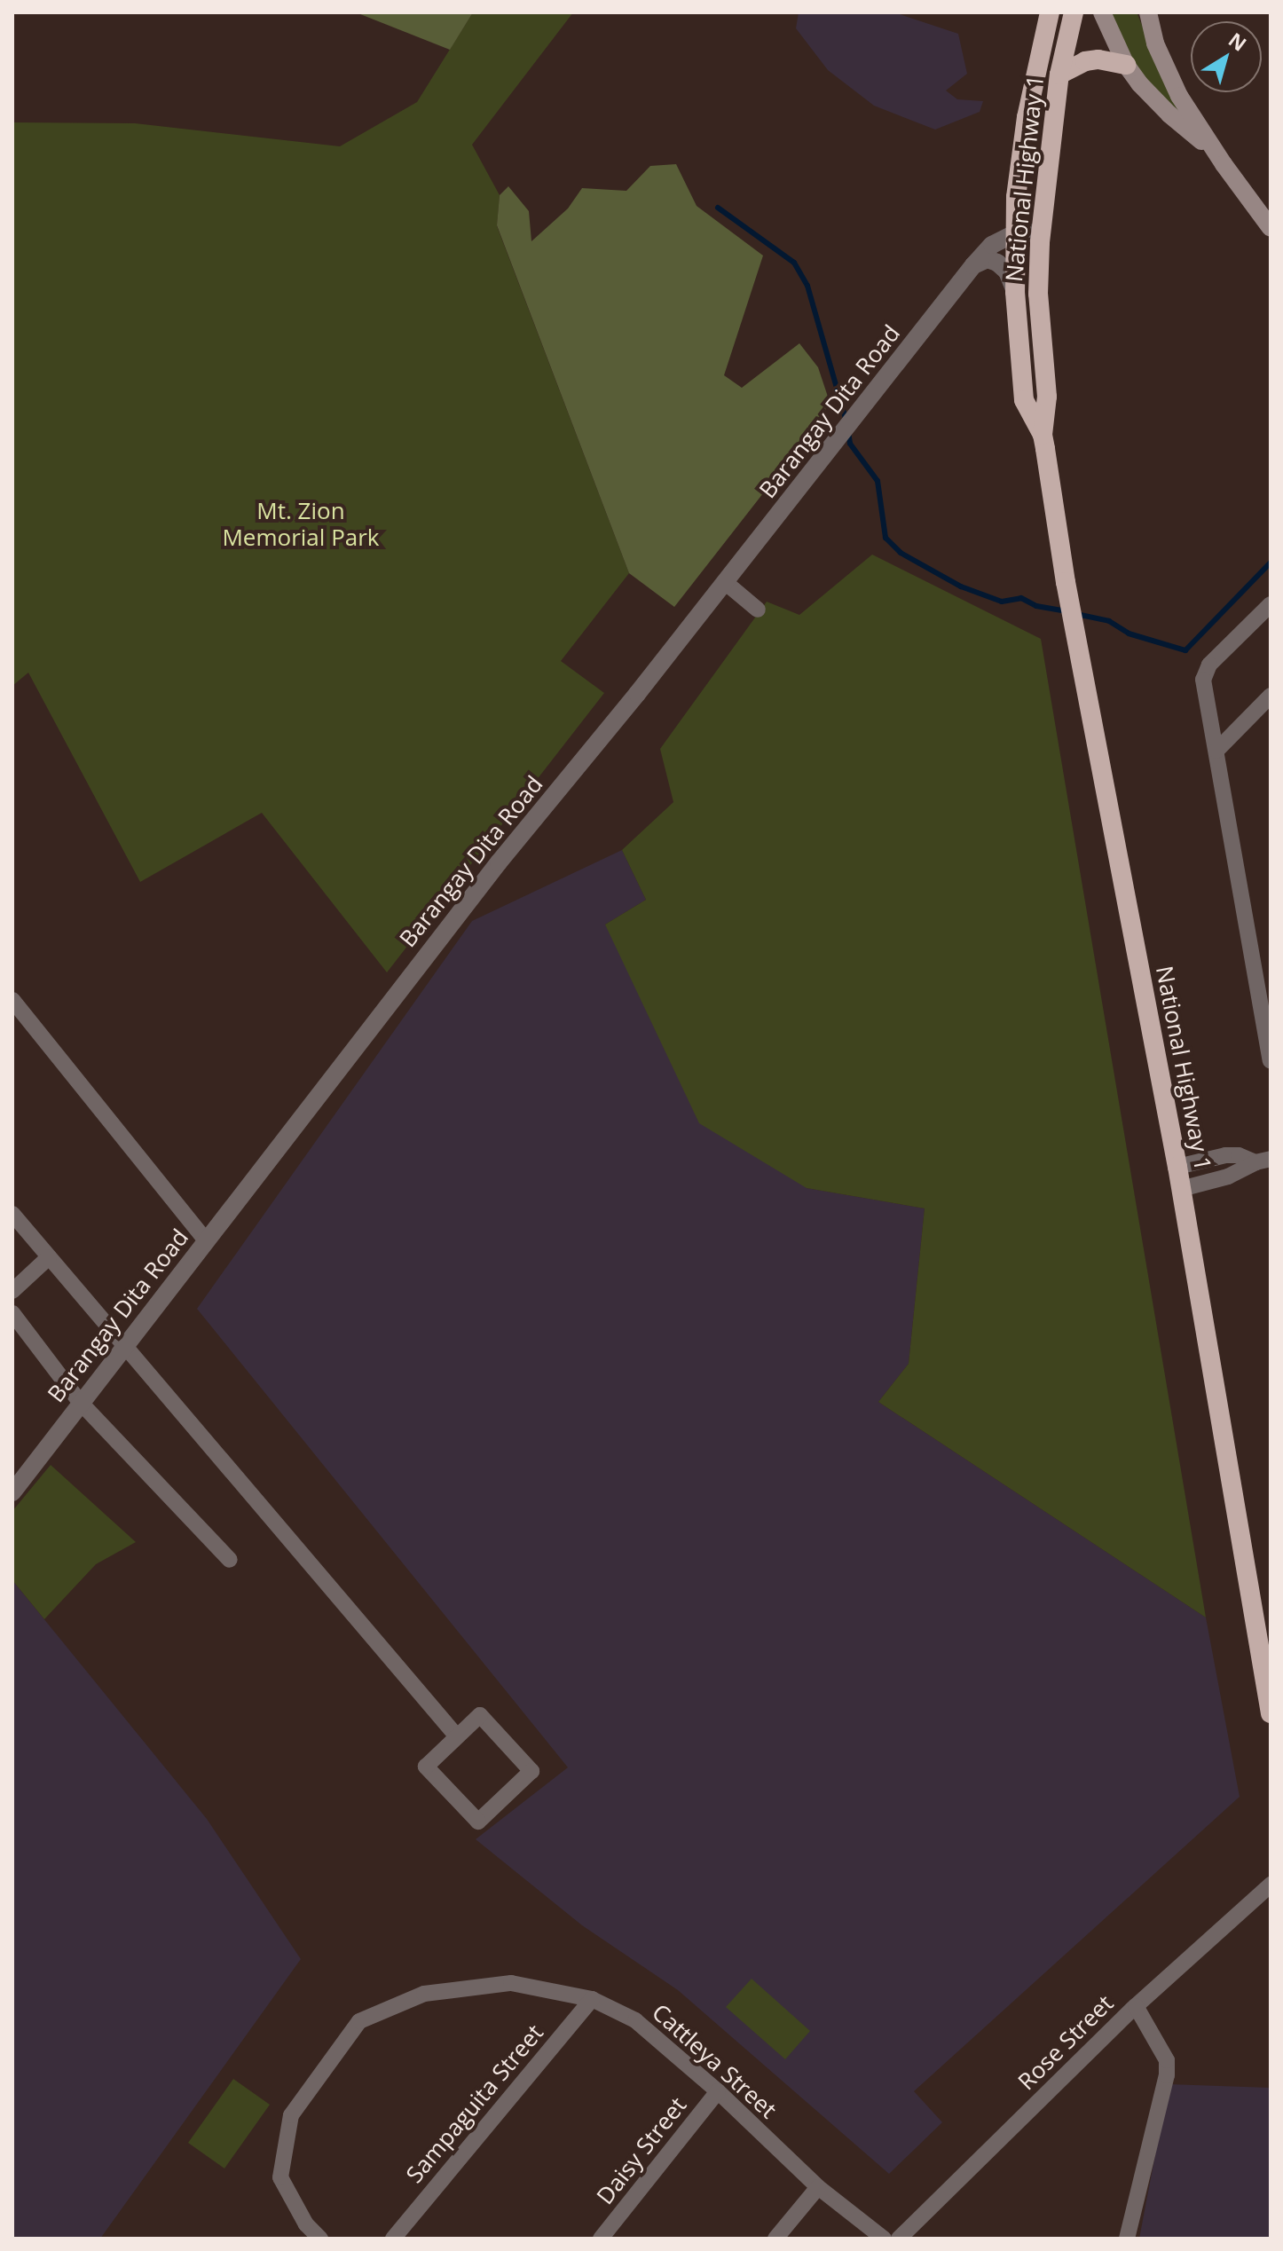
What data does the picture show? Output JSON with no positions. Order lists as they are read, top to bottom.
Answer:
{
  "streets": {
    "highway": ["National Highway 1"],
    "street": [
      "Barangay Dita Road",
      "Rose Street",
      "Cattleya Street",
      "Sampaguita Street",
      "Daisy Street"
    ]
  },
  "crossings": [
    ["National Highway 1", "Barangay Dita Road"],
    ["Cattleya Street", "Sampaguita Street"],
    ["Cattleya Street", "Daisy Street"]
  ],
  "parks": ["Mt. Zion Memorial Park"],
  "north": "top right"
}
